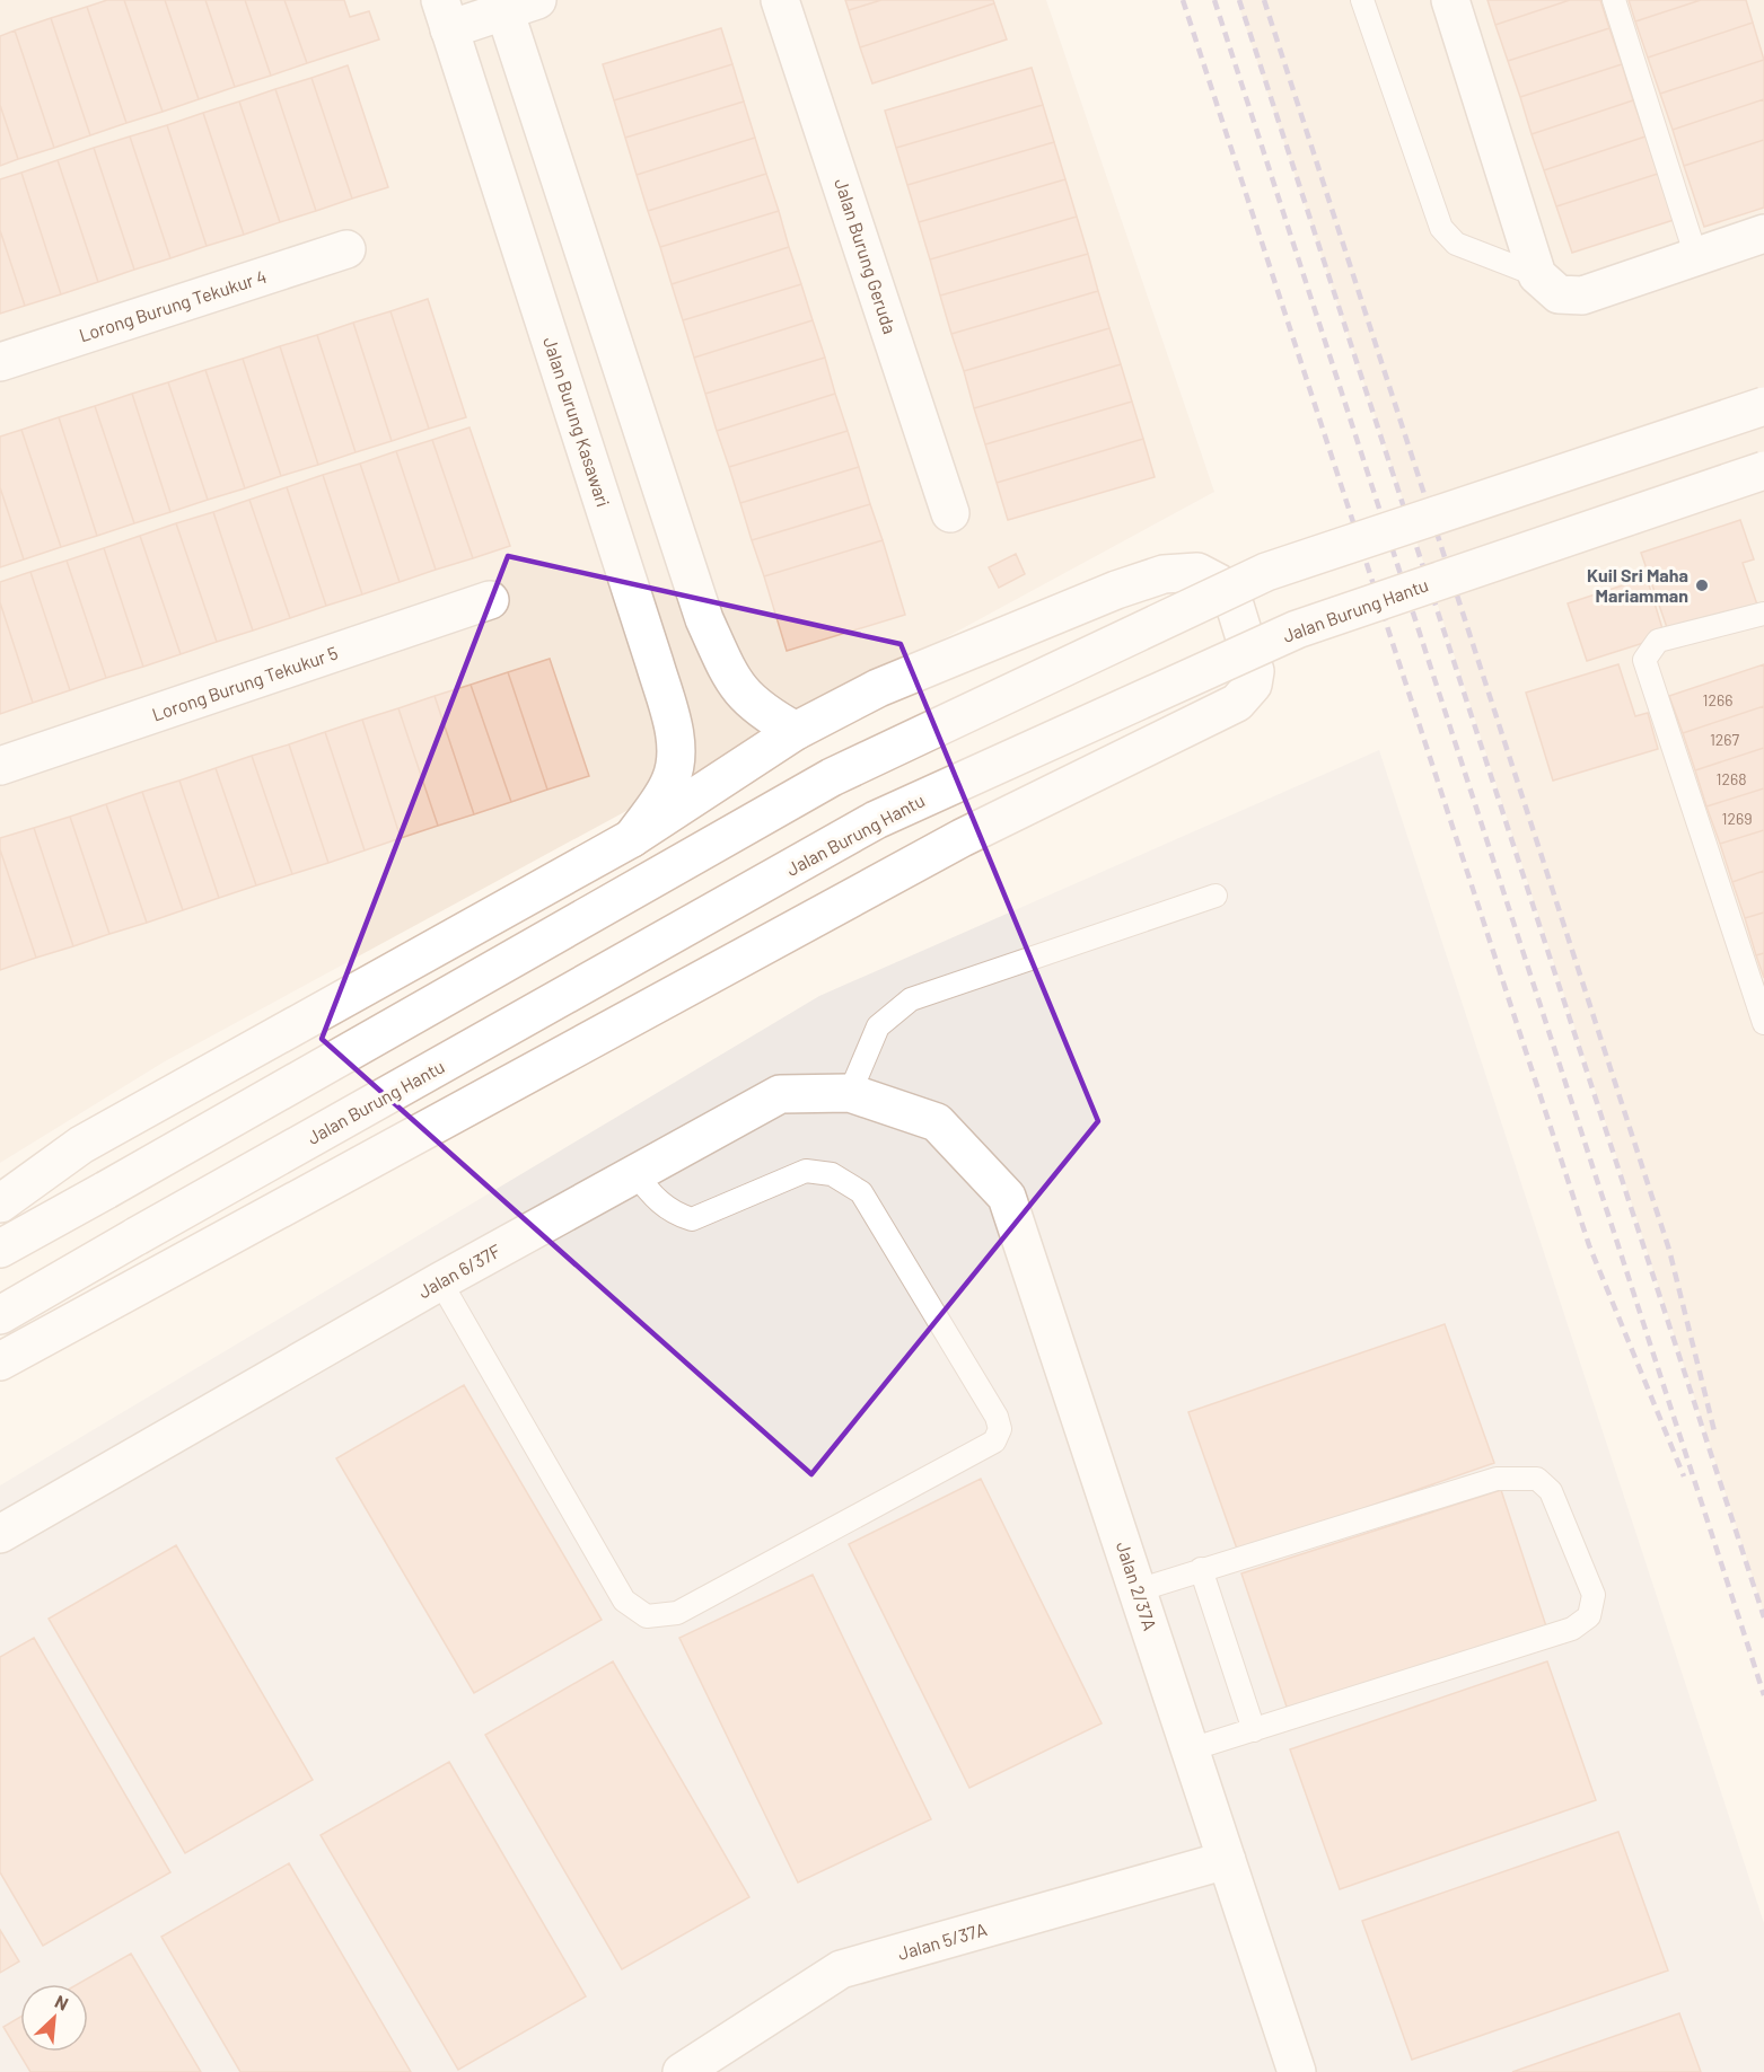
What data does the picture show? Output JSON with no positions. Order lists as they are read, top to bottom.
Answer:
{
  "streets": {
    "main road": [
      "Jalan Burung Geruda",
      "Lorong Burung Tekukur 4",
      "Jalan Burung Kasawari",
      "Jalan Burung Hantu",
      "Lorong Burung Tekukur 5",
      "Jalan 6/37F",
      "Jalan 2/37A",
      "Jalan 5/37A"
    ]
  },
  "crossings": [
    ["Jalan 6/37F", "Jalan 2/37A"],
    ["Jalan 2/37A", "Jalan 5/37A"]
  ],
  "places": ["Kuil Sri Maha Mariamman"],
  "house_numbers": [
    "1266",
    "1267",
    "1268",
    "1269"
  ],
  "north": "top right"
}
